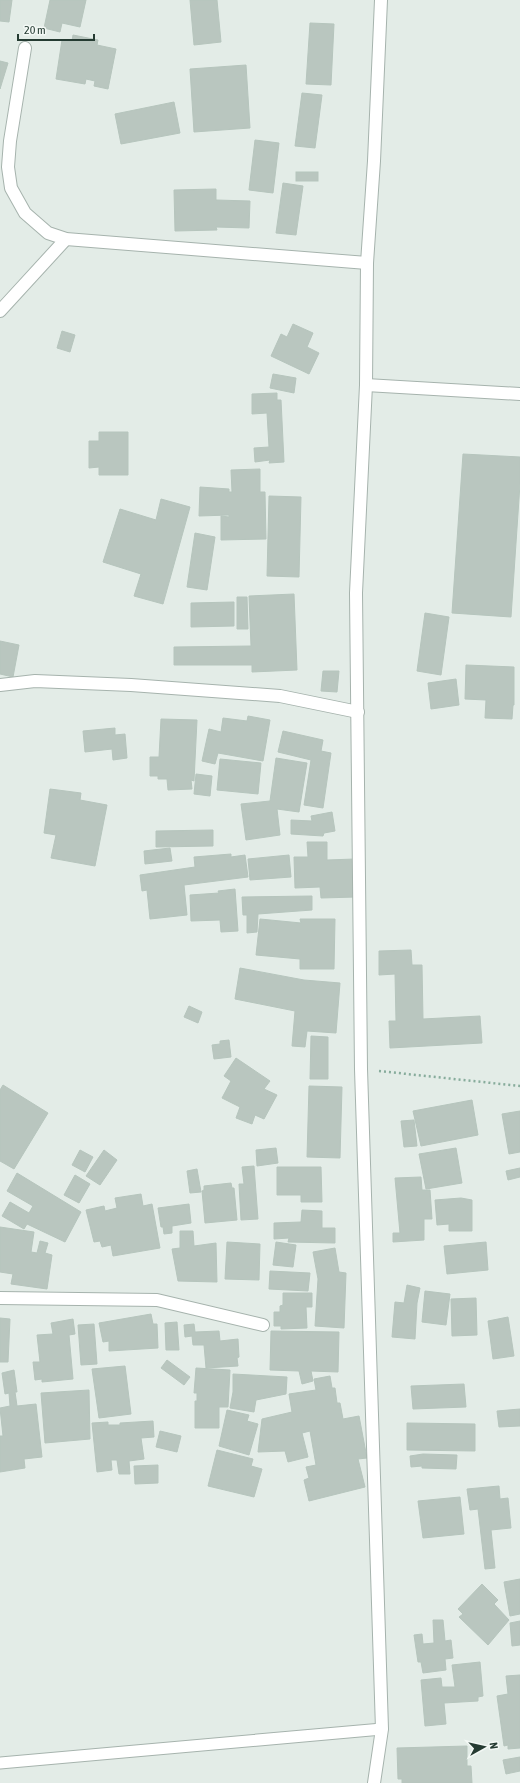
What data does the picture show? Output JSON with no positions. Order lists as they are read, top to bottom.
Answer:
{
  "scale_bar": "20 m",
  "north": "right"
}
